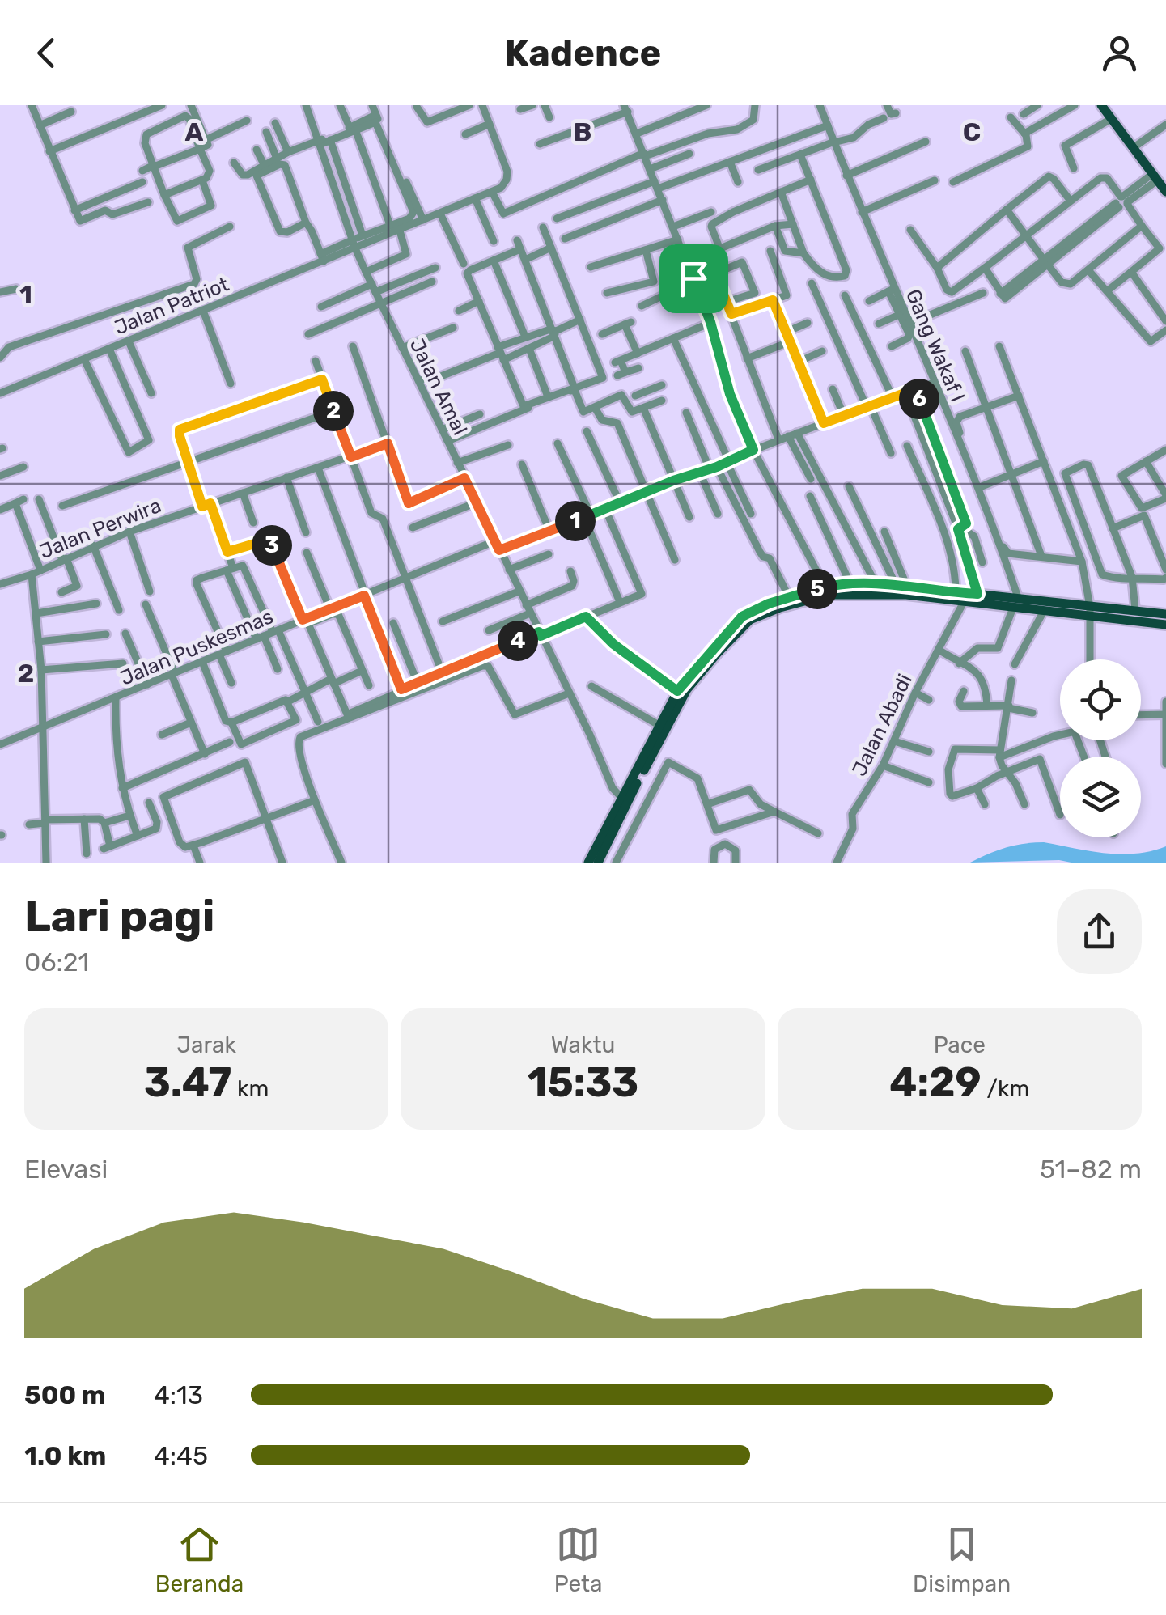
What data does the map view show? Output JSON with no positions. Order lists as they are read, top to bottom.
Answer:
{
  "streets": {
    "street": [
      "Jalan Patriot",
      "Gang Wakaf I",
      "Jalan Amal",
      "Jalan Perwira",
      "Jalan Puskesmas",
      "Jalan Abadi"
    ]
  },
  "crossings": [
    ["Jalan Patriot", "Jalan Amal"],
    ["Jalan Amal", "Jalan Puskesmas"]
  ],
  "page": {
    "header": "Kadence",
    "pins": [
      "6",
      "2",
      "1",
      "3",
      "5",
      "4"
    ],
    "heading": ["Lari pagi", "06:21"],
    "stats": [
      ["Jarak", "3.47 km"],
      ["Waktu", "15:33"],
      ["Pace", "4:29 /km"]
    ],
    "chart": ["Elevasi", "51–82 m"],
    "list": [
      {
        "name": "500 m",
        "note": "4:13"
      },
      {
        "name": "1.0 km",
        "note": "4:45"
      }
    ],
    "tabs": ["Beranda", "Peta", "Disimpan"]
  },
  "grid": {
    "columns": ["A", "B", "C"],
    "rows": ["1", "2"]
  }
}
